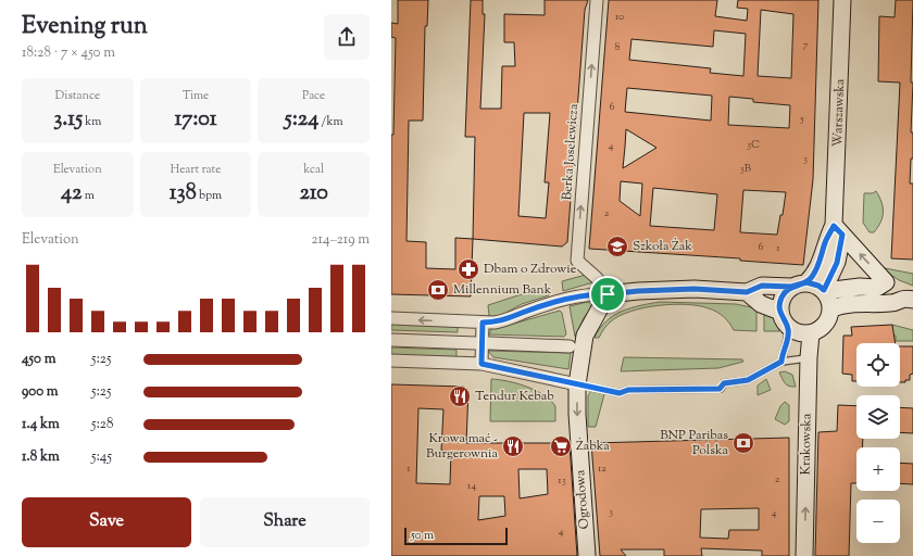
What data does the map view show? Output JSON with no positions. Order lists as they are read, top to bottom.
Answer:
{
  "streets": {
    "street": [
      "Warszawska",
      "Berka Joselewicza",
      "Krakowska",
      "Ogrodowa"
    ]
  },
  "crossings": [
    ["Warszawska", "Krakowska"],
    ["Berka Joselewicza", "Ogrodowa"]
  ],
  "one_way": ["Berka Joselewicza", "Krakowska", "Ogrodowa"],
  "places": {
    "school or university": ["Szkoła Żak"],
    "pharmacy": ["Dbam o Zdrowie"],
    "bank": ["Millennium Bank", "BNP Paribas Polska"],
    "restaurant": ["Tendur Kebab", "Krowa mać - Burgerownia"],
    "supermarket": ["Żabka"]
  },
  "house_numbers": [
    "10",
    "7",
    "8",
    "6",
    "5",
    "3C",
    "4",
    "3",
    "3B",
    "2",
    "6",
    "1",
    "1",
    "12",
    "2",
    "13",
    "14",
    "3",
    "4",
    "4"
  ],
  "scale_bar": "50 m",
  "page": {
    "heading": ["Evening run", "18:28 · 7 × 450 m"],
    "stats": [
      ["Distance", "3.15 km"],
      ["Time", "17:01"],
      ["Pace", "5:24 /km"],
      ["Elevation", "42 m"],
      ["Heart rate", "138 bpm"],
      ["kcal", "210"]
    ],
    "chart": ["Elevation", "214–219 m"],
    "list": [
      {
        "name": "450 m",
        "note": "5:25"
      },
      {
        "name": "900 m",
        "note": "5:25"
      },
      {
        "name": "1.4 km",
        "note": "5:28"
      },
      {
        "name": "1.8 km",
        "note": "5:45"
      }
    ],
    "map_buttons": ["+", "−"],
    "buttons": ["Save", "Share"],
    "scale": "50 m"
  }
}
